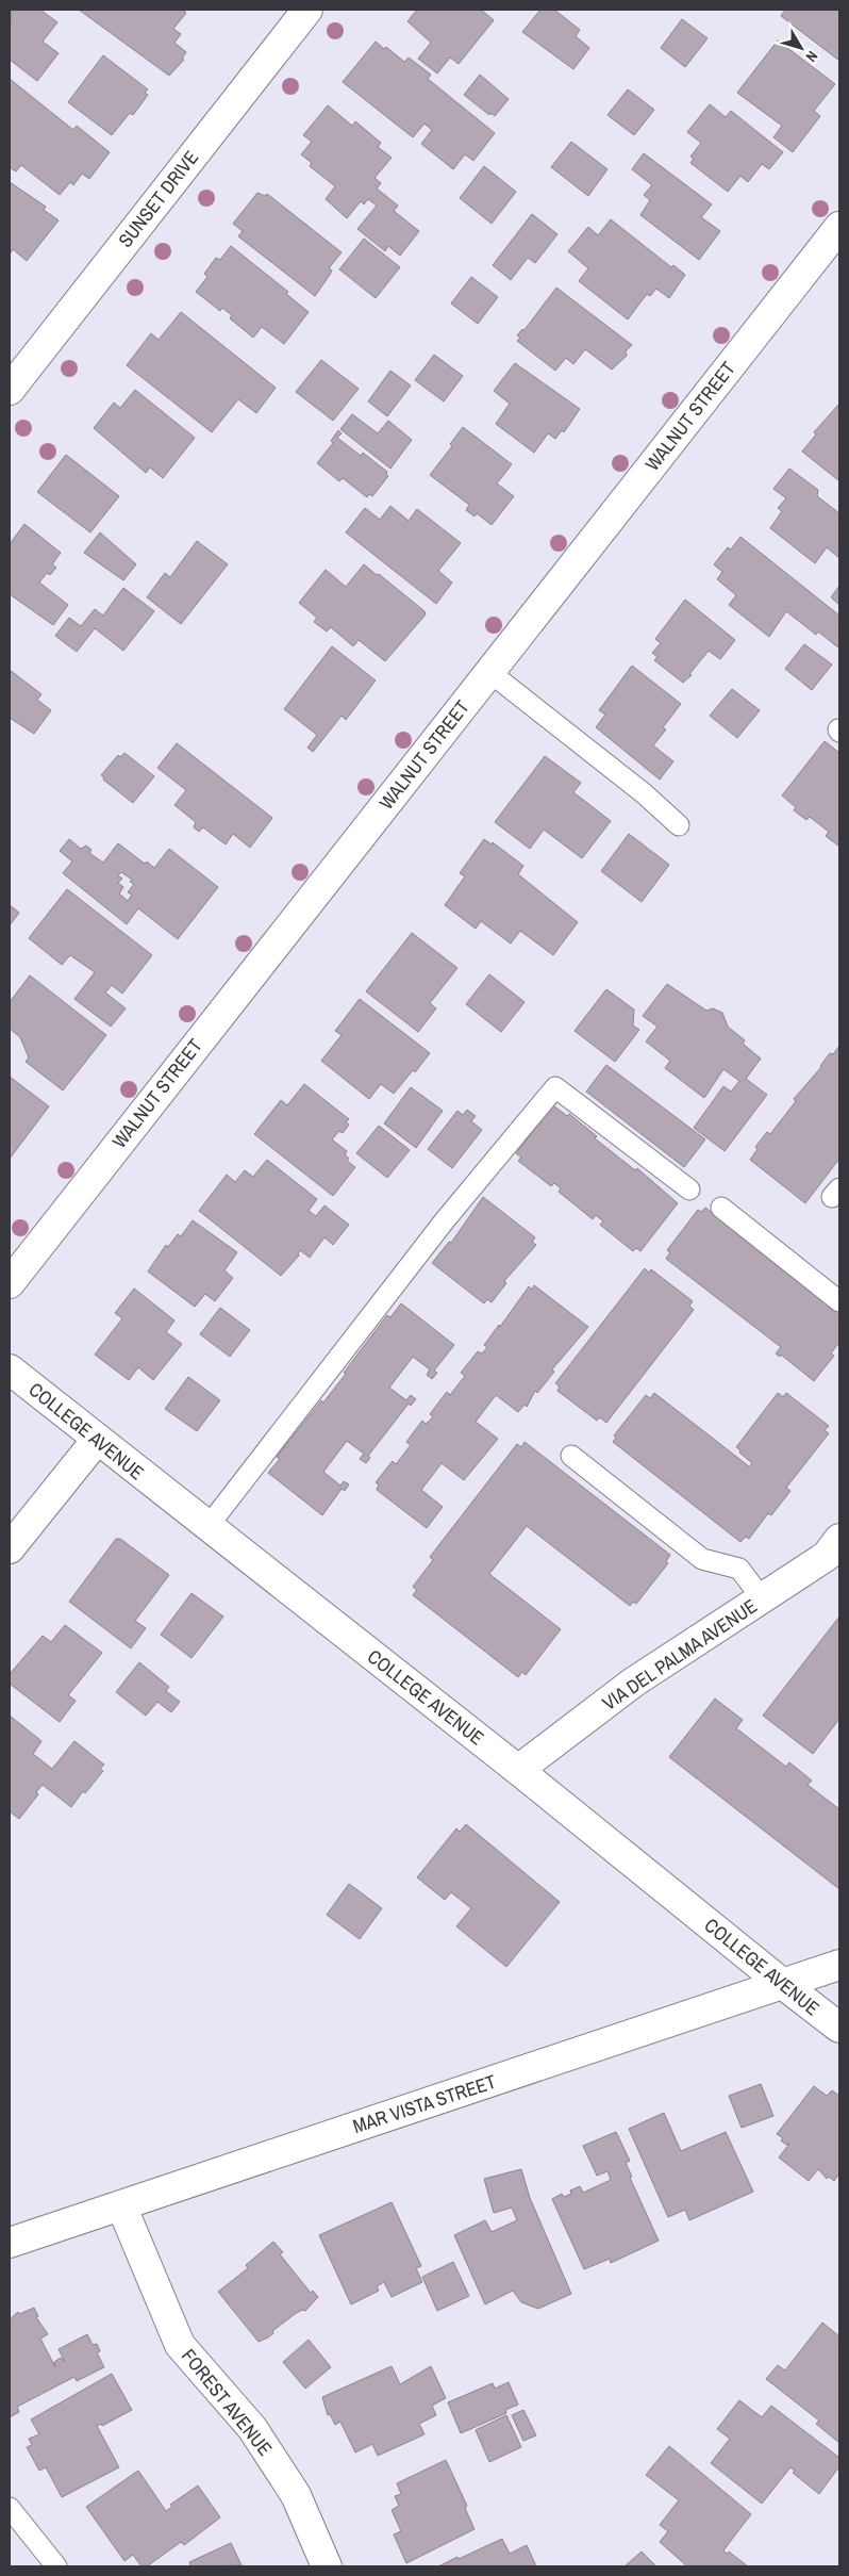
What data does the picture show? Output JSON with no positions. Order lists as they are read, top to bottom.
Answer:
{
  "streets": {
    "street": [
      "SUNSET DRIVE",
      "WALNUT STREET",
      "COLLEGE AVENUE",
      "VIA DEL PALMA AVENUE",
      "MAR VISTA STREET",
      "FOREST AVENUE"
    ]
  },
  "crossings": [
    ["COLLEGE AVENUE", "VIA DEL PALMA AVENUE"],
    ["COLLEGE AVENUE", "MAR VISTA STREET"],
    ["MAR VISTA STREET", "FOREST AVENUE"]
  ],
  "north": "bottom right"
}
